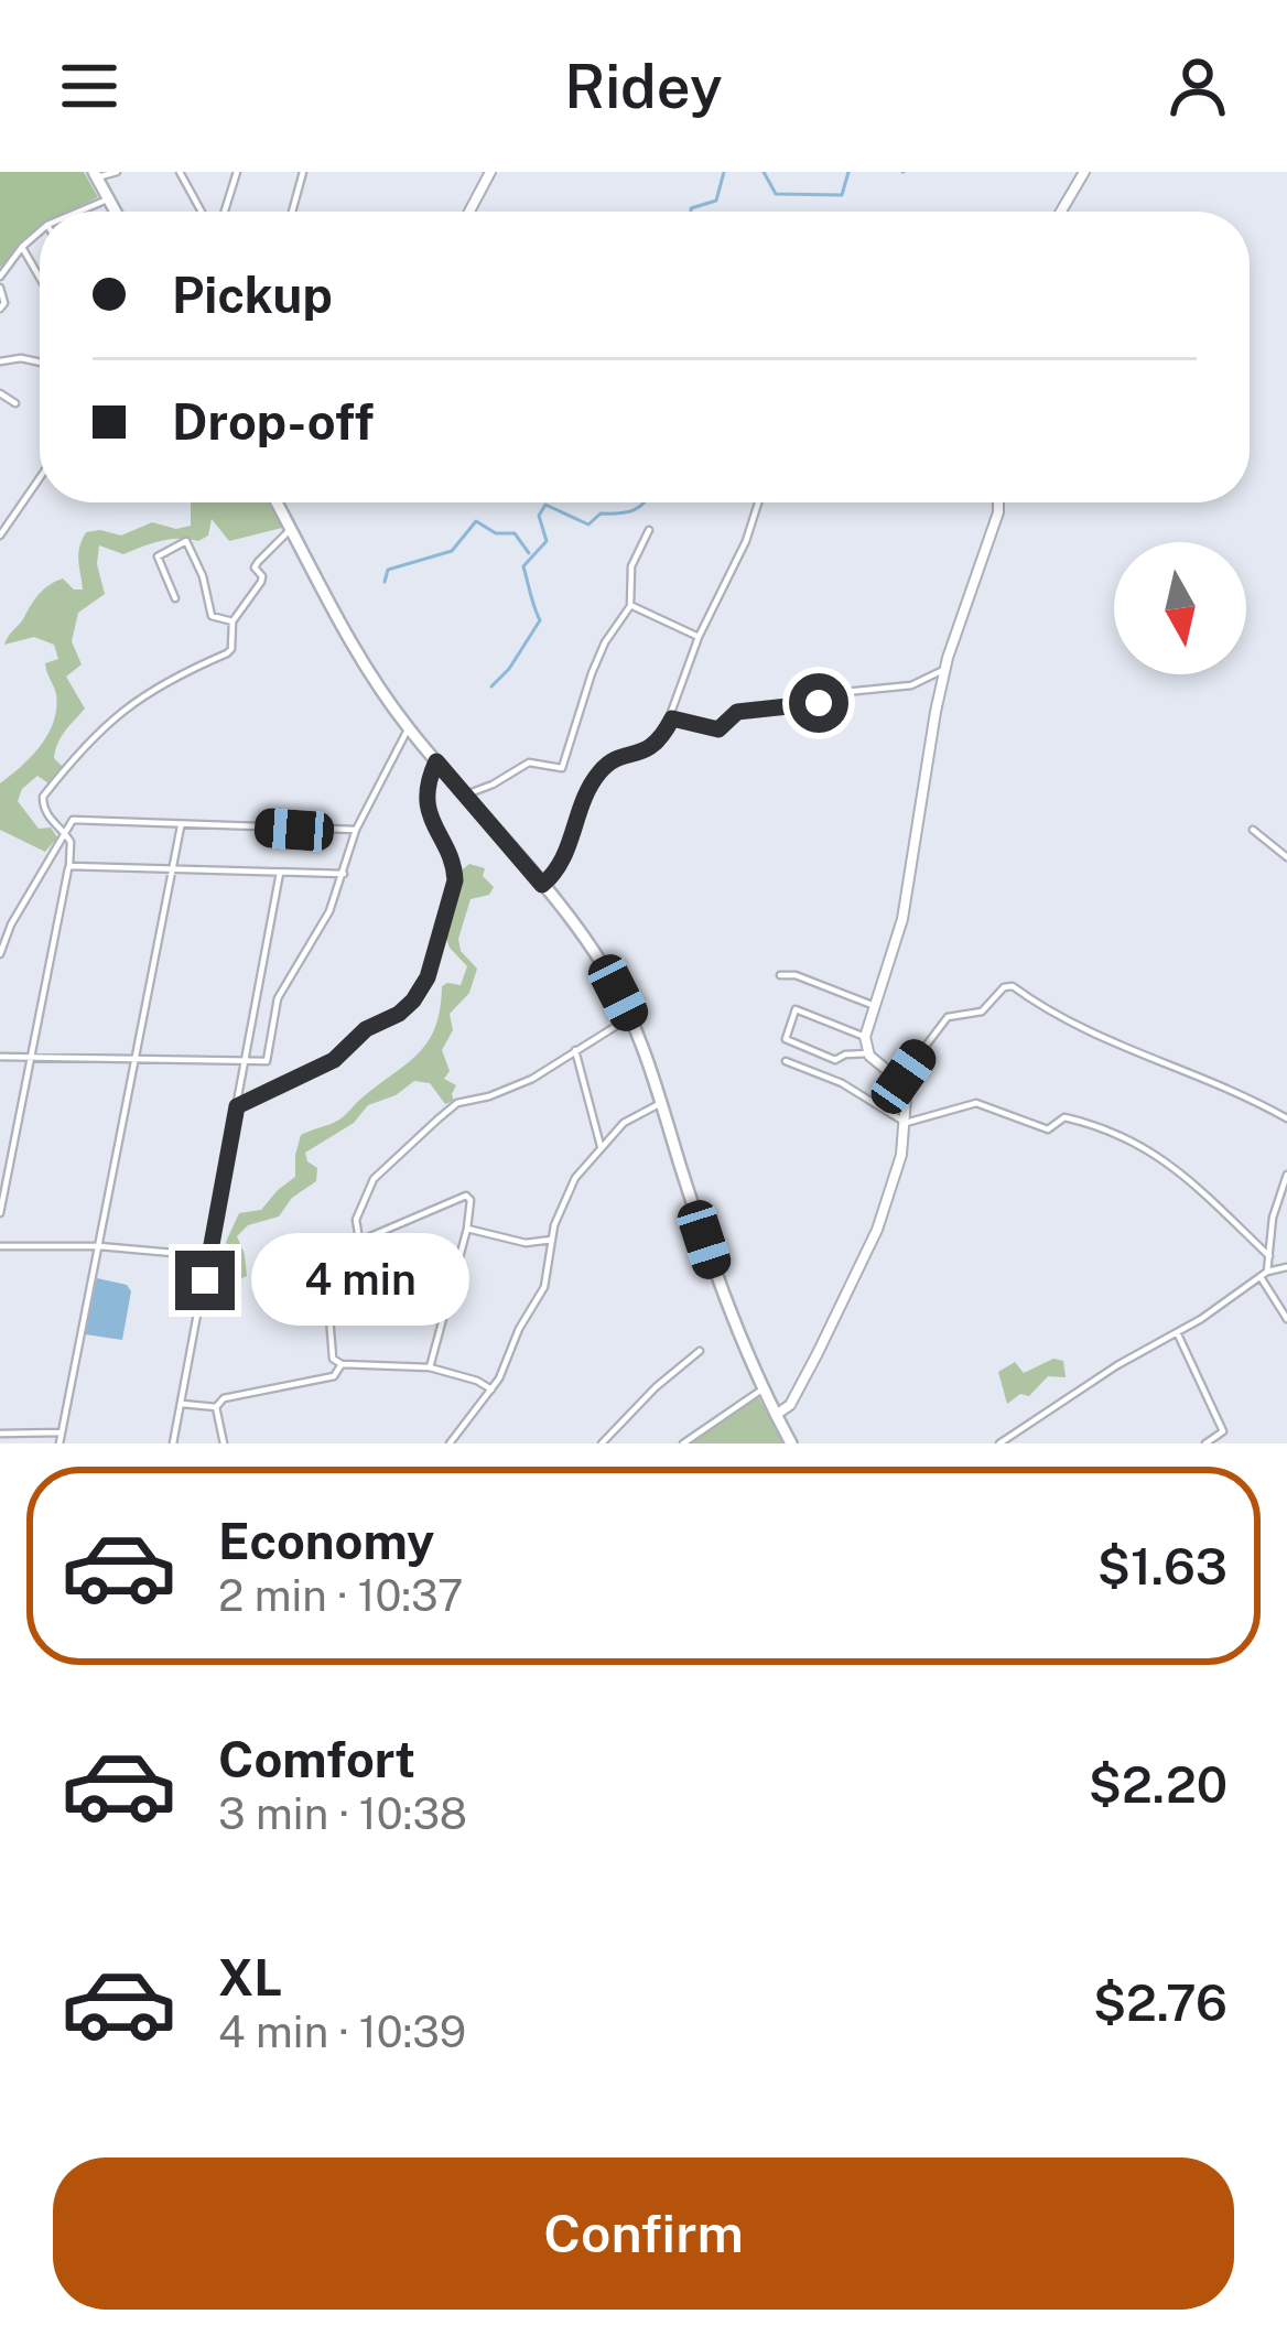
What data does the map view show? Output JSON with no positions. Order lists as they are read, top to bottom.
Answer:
{
  "north": "bottom",
  "page": {
    "header": "Ridey",
    "banner": ["Pickup", "Drop-off"],
    "bubble": "4 min",
    "list": [
      {
        "name": "Economy",
        "note": "2 min · 10:37",
        "value": "$1.63"
      },
      {
        "name": "Comfort",
        "note": "3 min · 10:38",
        "value": "$2.20"
      },
      {
        "name": "XL",
        "note": "4 min · 10:39",
        "value": "$2.76"
      }
    ],
    "buttons": "Confirm"
  }
}
